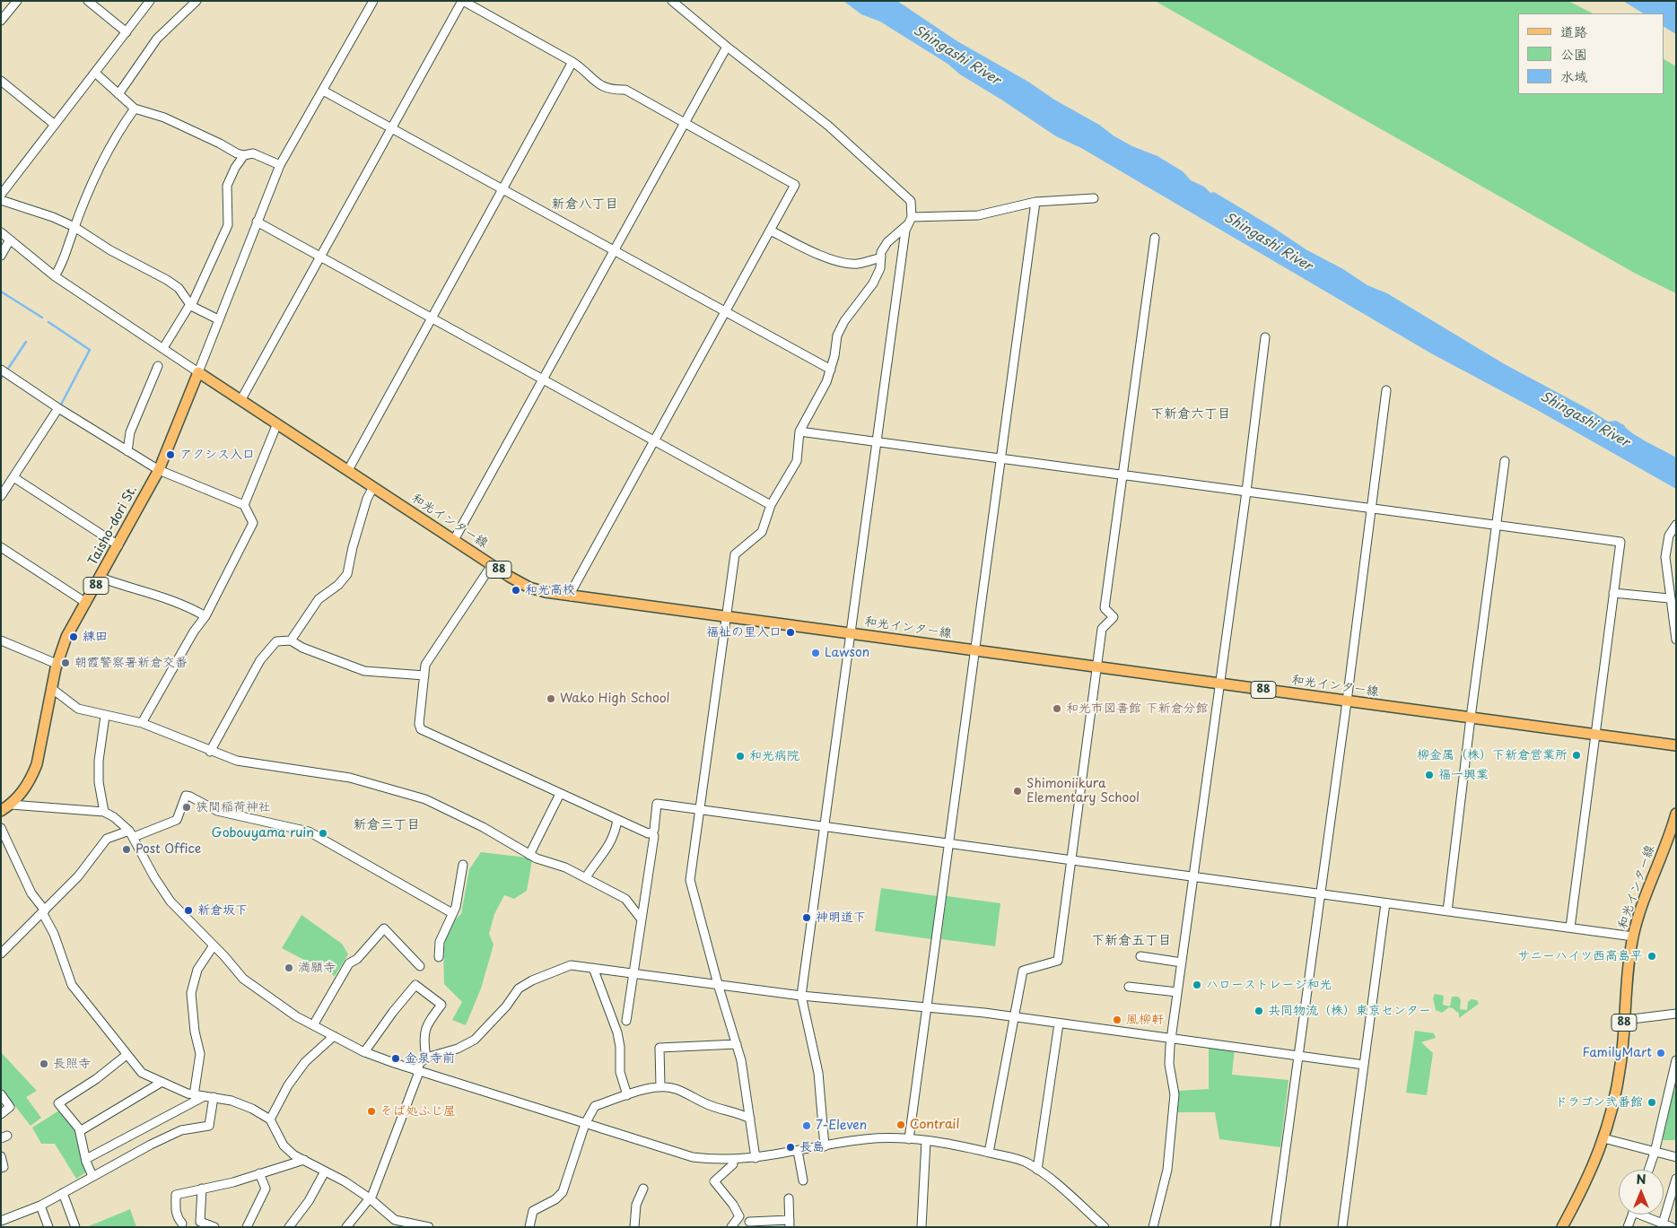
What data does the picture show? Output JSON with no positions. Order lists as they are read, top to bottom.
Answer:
{
  "streets": {
    "main road": ["和光インター線", "Taisho-dori St.", "88"]
  },
  "crossings": [
    ["和光インター線", "Taisho-dori St."]
  ],
  "districts": [
    "新倉八丁目",
    "下新倉六丁目",
    "新倉三丁目",
    "下新倉五丁目"
  ],
  "water": ["Shingashi River"],
  "places": [
    "アクシス入口",
    "和光高校",
    "福祉の里入口",
    "練田",
    "Lawson",
    "朝霞警察署新倉交番",
    "Wako High School",
    "和光市図書館 下新倉分館",
    "柳金属（株）下新倉営業所",
    "和光病院",
    "福一興業",
    "Shimoniikura Elementary School",
    "狭間稲荷神社",
    "Gobouyama ruin",
    "Post Office",
    "新倉坂下",
    "神明道下",
    "サニーハイツ西高島平",
    "満願寺",
    "ハローストレージ和光",
    "共同物流（株）東京センター",
    "風柳軒",
    "FamilyMart",
    "金泉寺前",
    "長照寺",
    "ドラゴン弐番館",
    "そば処ふじ屋",
    "Contrail",
    "7-Eleven",
    "長島"
  ],
  "legend": ["道路", "公園", "水域"],
  "north": "top"
}
